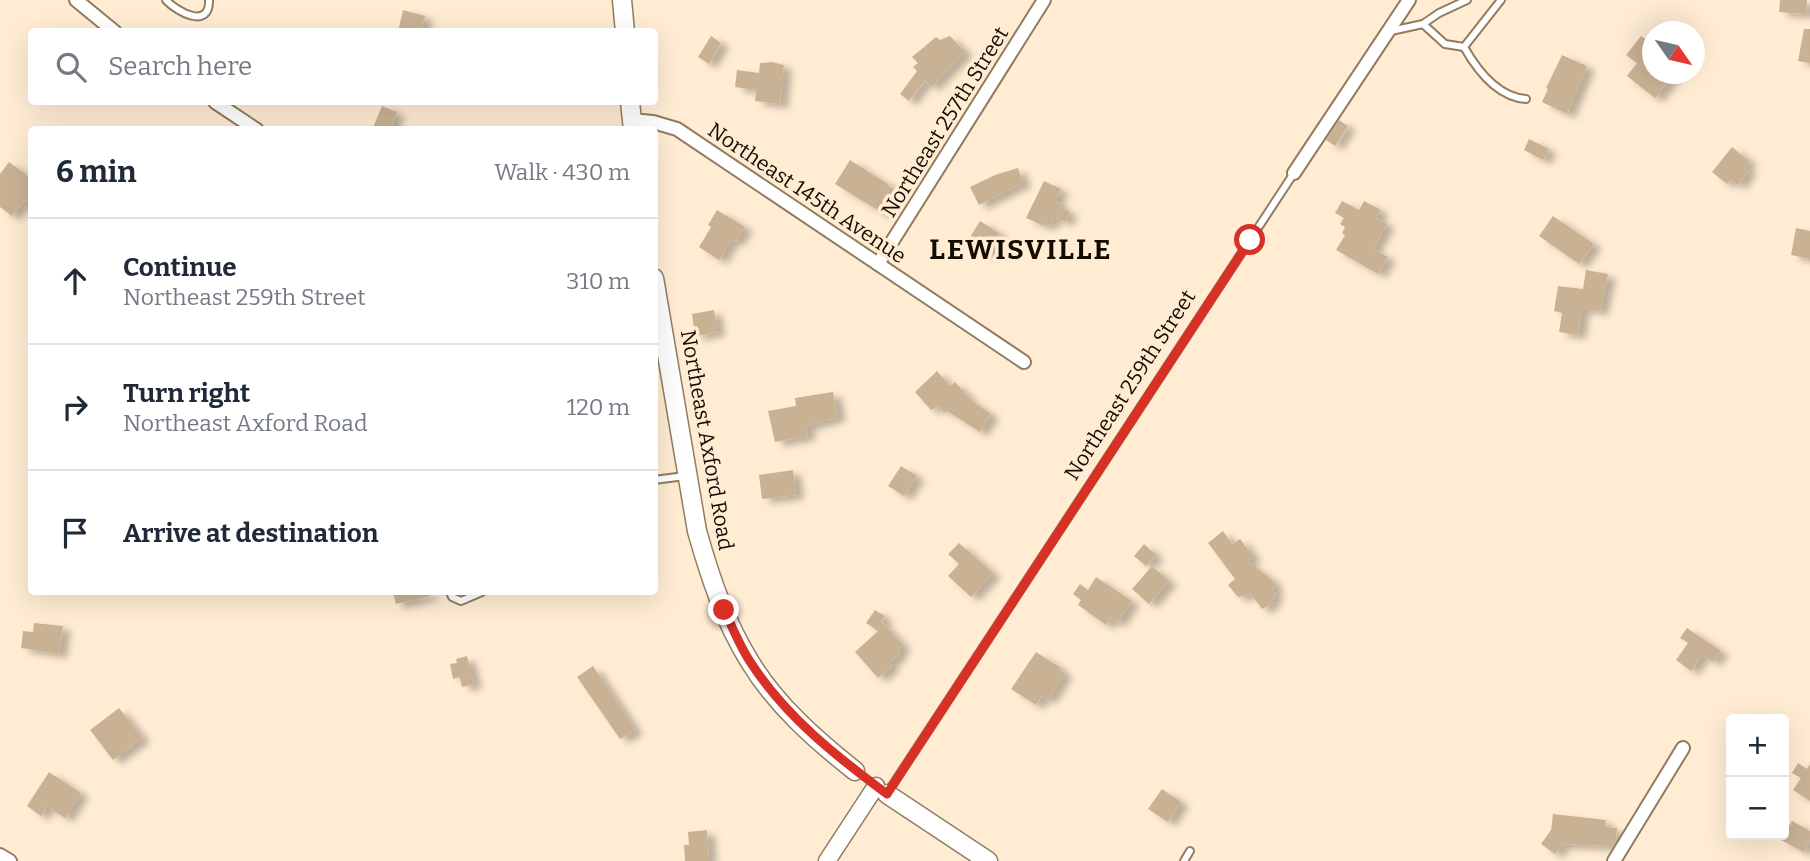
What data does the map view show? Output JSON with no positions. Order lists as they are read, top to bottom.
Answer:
{
  "streets": {
    "main road": ["Northeast Axford Road"],
    "street": ["Northeast 257th Street", "Northeast 145th Avenue", "Northeast 259th Street"]
  },
  "crossings": [
    ["Northeast 257th Street", "Northeast 145th Avenue"],
    ["Northeast 259th Street", "Northeast Axford Road"]
  ],
  "districts": ["LEWISVILLE"],
  "north": "bottom right",
  "page": {
    "search": "Search here",
    "heading": ["6 min", "Walk · 430 m"],
    "list": [
      ["Continue", "Northeast 259th Street", "310 m"],
      ["Turn right", "Northeast Axford Road", "120 m"],
      "Arrive at destination"
    ],
    "map_buttons": ["+", "−"]
  }
}
